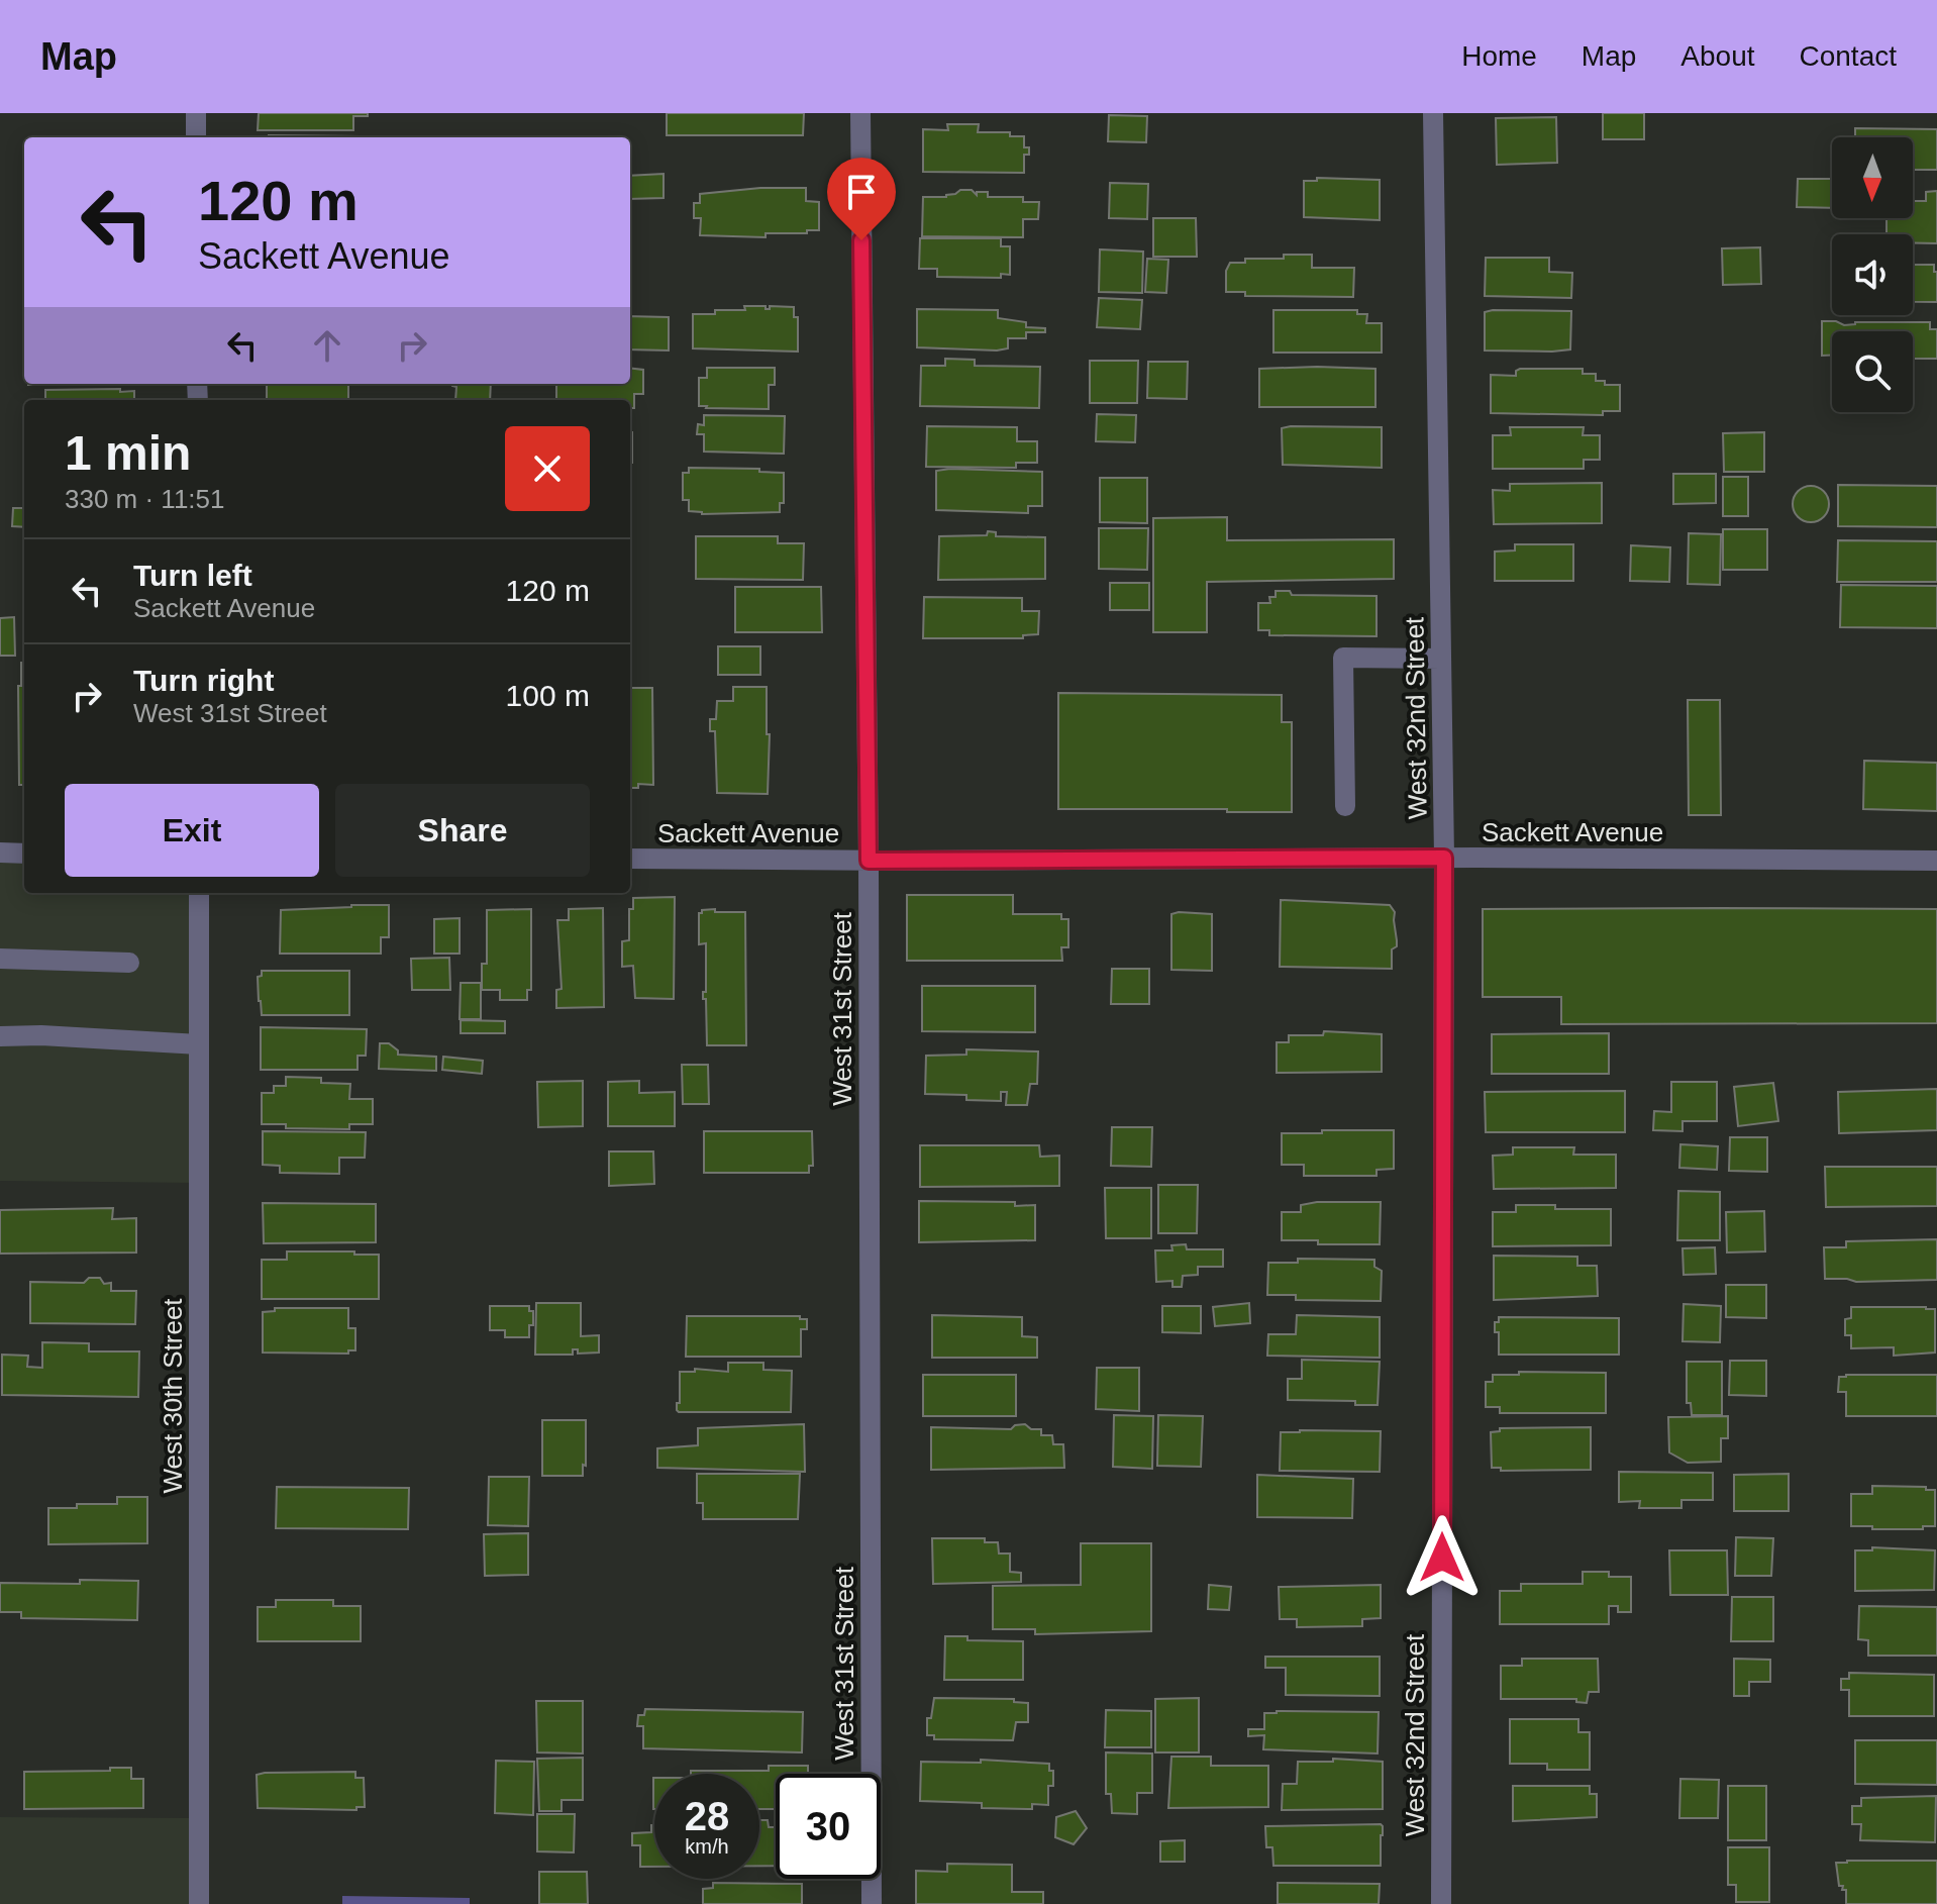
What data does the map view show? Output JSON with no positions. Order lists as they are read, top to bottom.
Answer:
{
  "streets": {
    "street": [
      "West 32nd Street",
      "Sackett Avenue",
      "West 31st Street",
      "West 30th Street"
    ]
  },
  "crossings": [
    ["West 32nd Street", "Sackett Avenue"],
    ["Sackett Avenue", "West 31st Street"]
  ],
  "north": "bottom",
  "page": {
    "header": "Map",
    "nav": [
      "Home",
      "Map",
      "About",
      "Contact"
    ],
    "turn": ["120 m", "Sackett Avenue"],
    "heading": ["1 min", "330 m · 11:51"],
    "list": [
      {
        "name": "Turn left",
        "note": "Sackett Avenue",
        "value": "120 m"
      },
      {
        "name": "Turn right",
        "note": "West 31st Street",
        "value": "100 m"
      }
    ],
    "buttons": ["Exit", "Share"],
    "speed": "28 km/h",
    "limit": "30"
  }
}
